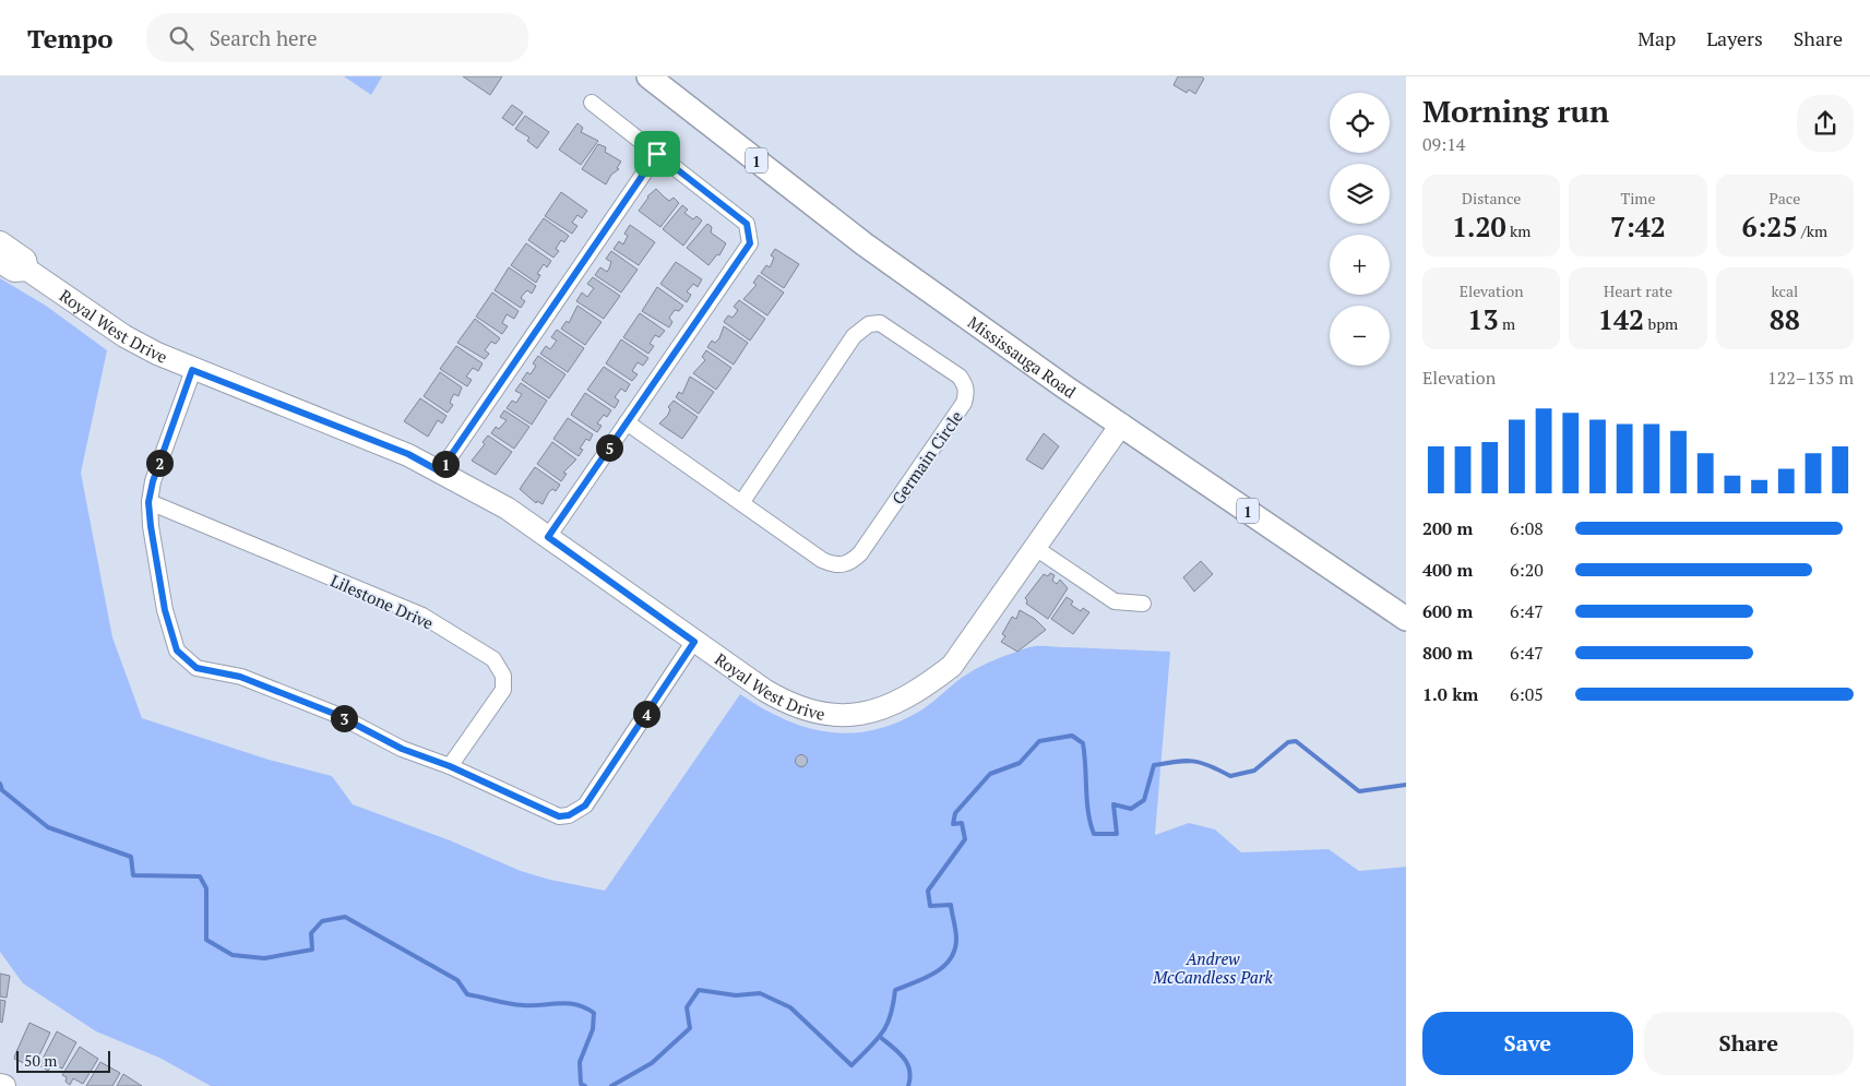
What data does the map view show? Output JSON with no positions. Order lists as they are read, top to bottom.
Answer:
{
  "streets": {
    "main road": ["1", "Mississauga Road"],
    "street": ["Royal West Drive", "Germain Circle", "Lilestone Drive"]
  },
  "crossings": [
    ["Royal West Drive", "Mississauga Road"]
  ],
  "parks": ["Andrew McCandless Park"],
  "scale_bar": "50 m",
  "page": {
    "header": "Tempo",
    "search": "Search here",
    "nav": ["Map", "Layers", "Share"],
    "heading": ["Morning run", "09:14"],
    "map_buttons": ["+", "−"],
    "stats": [
      ["Distance", "1.20 km"],
      ["Time", "7:42"],
      ["Pace", "6:25 /km"],
      ["Elevation", "13 m"],
      ["Heart rate", "142 bpm"],
      ["kcal", "88"]
    ],
    "chart": ["Elevation", "122–135 m"],
    "pins": [
      "5",
      "2",
      "1",
      "4",
      "3"
    ],
    "list": [
      {
        "name": "200 m",
        "note": "6:08"
      },
      {
        "name": "400 m",
        "note": "6:20"
      },
      {
        "name": "600 m",
        "note": "6:47"
      },
      {
        "name": "800 m",
        "note": "6:47"
      },
      {
        "name": "1.0 km",
        "note": "6:05"
      }
    ],
    "buttons": ["Save", "Share"],
    "scale": "50 m"
  }
}
